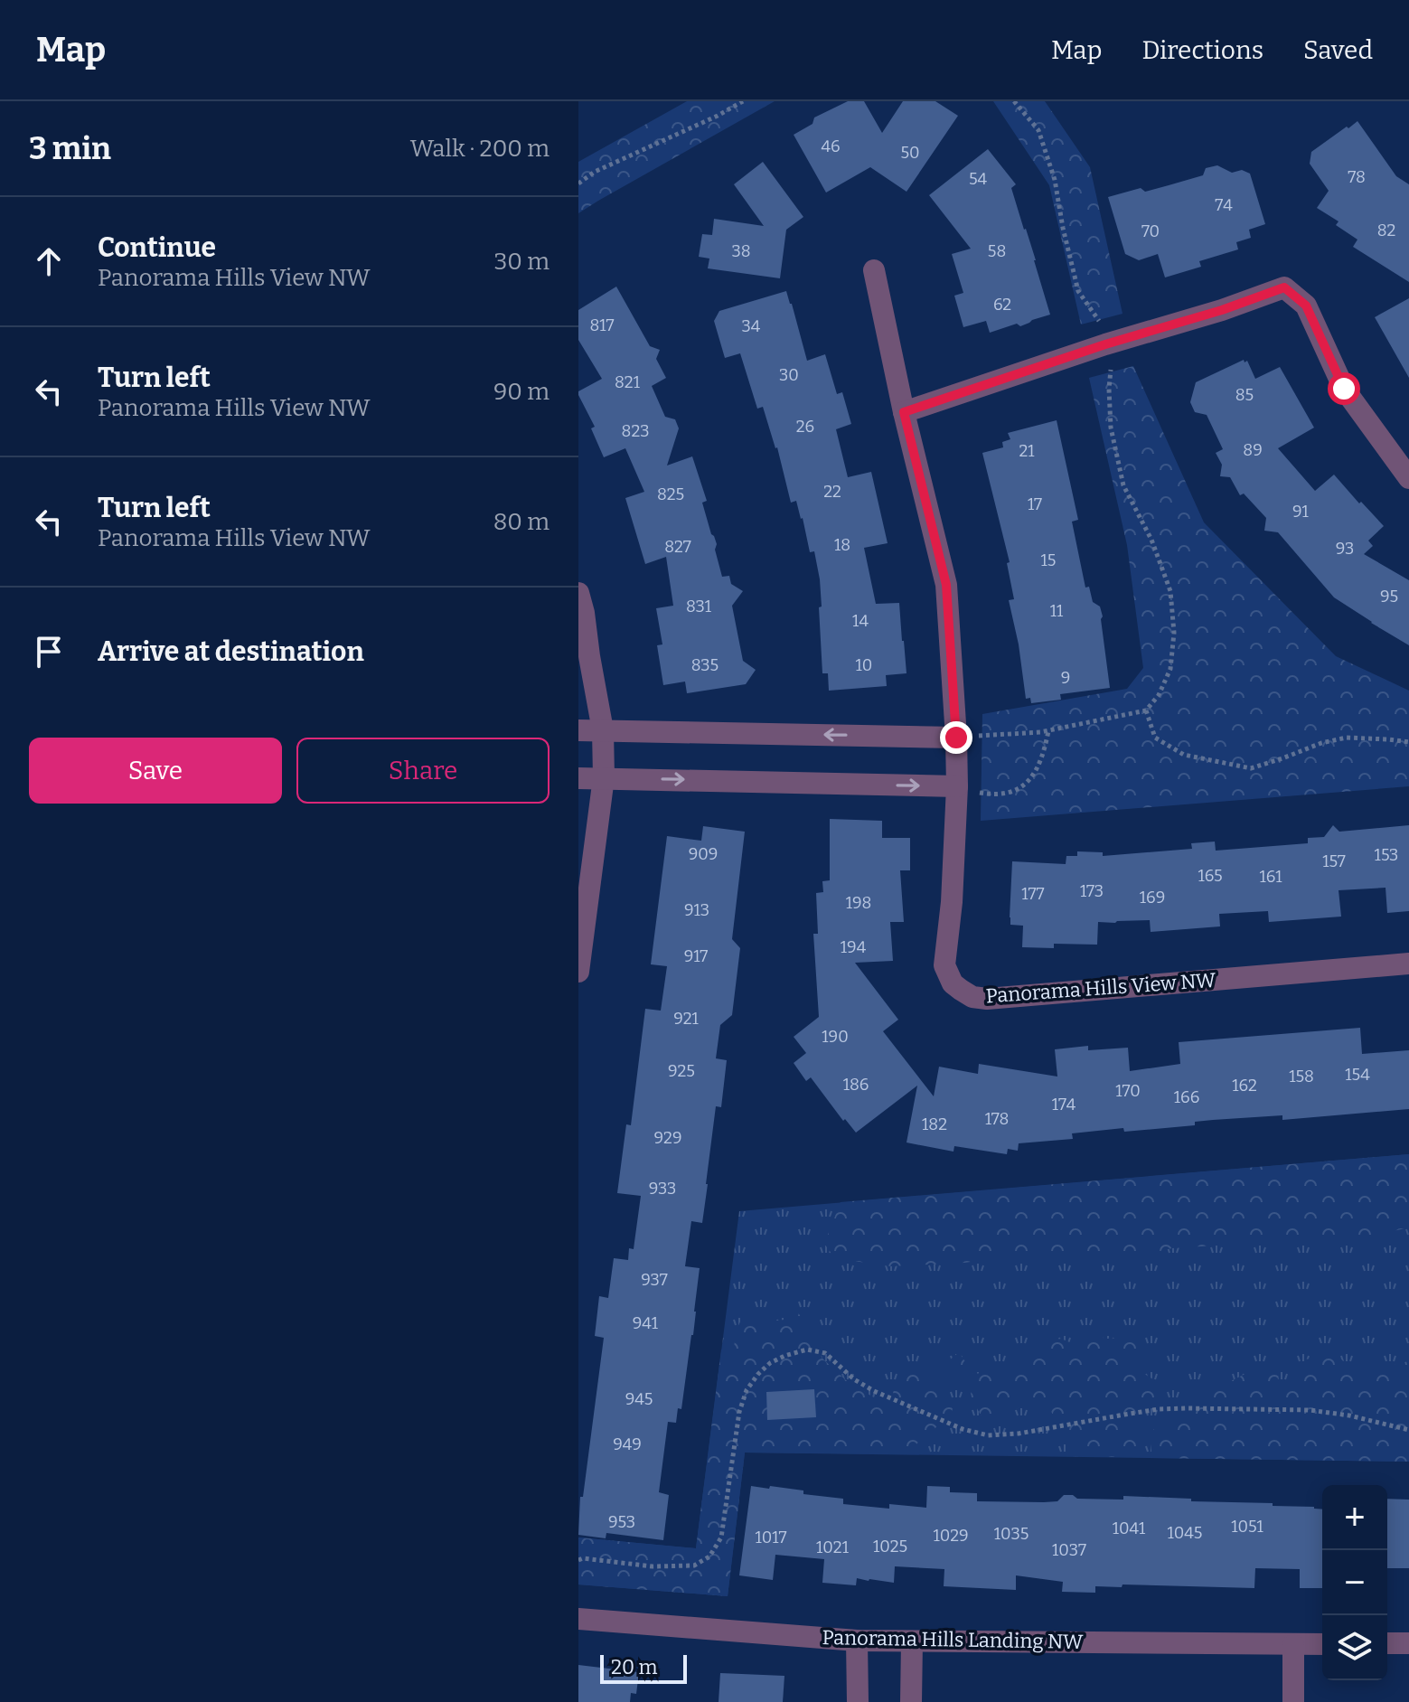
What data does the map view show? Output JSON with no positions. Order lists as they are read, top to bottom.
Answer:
{
  "streets": {
    "street": ["Panorama Hills View NW", "Panorama Hills Landing NW"]
  },
  "house_numbers": [
    "46",
    "50",
    "78",
    "54",
    "74",
    "82",
    "70",
    "38",
    "58",
    "62",
    "817",
    "34",
    "30",
    "821",
    "85",
    "26",
    "823",
    "89",
    "21",
    "22",
    "825",
    "17",
    "91",
    "18",
    "827",
    "93",
    "15",
    "95",
    "831",
    "11",
    "14",
    "835",
    "10",
    "9",
    "909",
    "153",
    "157",
    "165",
    "161",
    "173",
    "177",
    "169",
    "198",
    "913",
    "194",
    "917",
    "921",
    "190",
    "925",
    "154",
    "158",
    "186",
    "162",
    "170",
    "166",
    "174",
    "178",
    "182",
    "929",
    "933",
    "937",
    "941",
    "945",
    "949",
    "953",
    "1051",
    "1041",
    "1045",
    "1035",
    "1029",
    "1017",
    "1025",
    "1021",
    "1037"
  ],
  "scale_bar": "20 m",
  "page": {
    "header": "Map",
    "nav": ["Map", "Directions", "Saved"],
    "heading": ["3 min", "Walk · 200 m"],
    "list": [
      ["Continue", "Panorama Hills View NW", "30 m"],
      ["Turn left", "Panorama Hills View NW", "90 m"],
      ["Turn left", "Panorama Hills View NW", "80 m"],
      "Arrive at destination"
    ],
    "buttons": ["Save", "Share"],
    "map_buttons": ["+", "−"],
    "scale": "20 m"
  }
}
